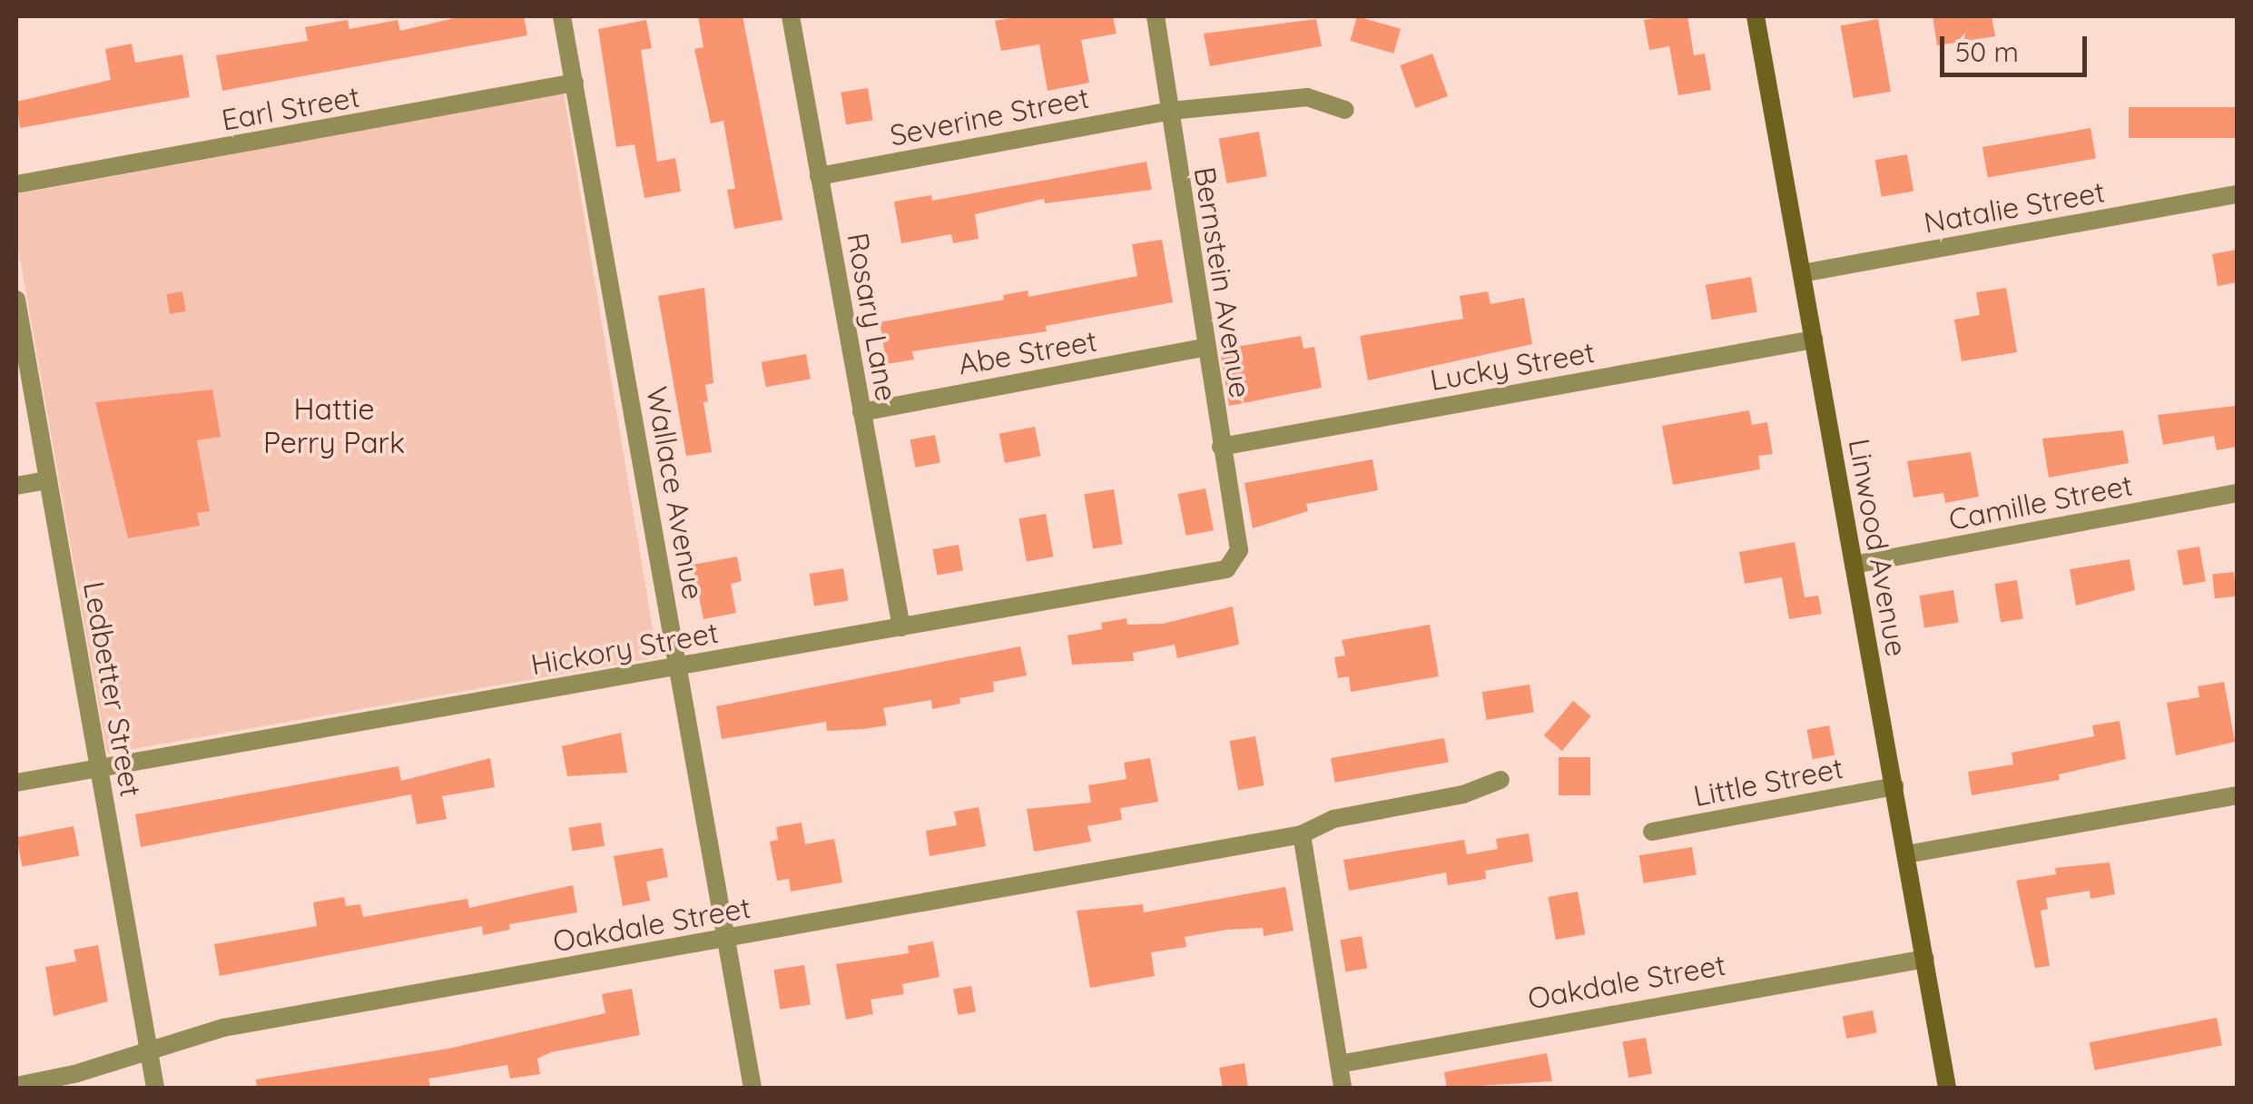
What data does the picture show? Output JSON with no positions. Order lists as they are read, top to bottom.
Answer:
{
  "streets": {
    "main road": ["Linwood Avenue"],
    "street": [
      "Earl Street",
      "Severine Street",
      "Natalie Street",
      "Bernstein Avenue",
      "Rosary Lane",
      "Abe Street",
      "Lucky Street",
      "Wallace Avenue",
      "Camille Street",
      "Hickory Street",
      "Ledbetter Street",
      "Little Street",
      "Oakdale Street"
    ]
  },
  "crossings": [
    ["Earl Street", "Wallace Avenue"],
    ["Severine Street", "Bernstein Avenue"],
    ["Severine Street", "Rosary Lane"],
    ["Natalie Street", "Linwood Avenue"],
    ["Bernstein Avenue", "Abe Street"],
    ["Bernstein Avenue", "Lucky Street"],
    ["Bernstein Avenue", "Hickory Street"],
    ["Rosary Lane", "Abe Street"],
    ["Rosary Lane", "Hickory Street"],
    ["Lucky Street", "Linwood Avenue"],
    ["Wallace Avenue", "Hickory Street"],
    ["Wallace Avenue", "Oakdale Street"],
    ["Camille Street", "Linwood Avenue"],
    ["Linwood Avenue", "Little Street"],
    ["Linwood Avenue", "Oakdale Street"],
    ["Hickory Street", "Ledbetter Street"],
    ["Ledbetter Street", "Oakdale Street"]
  ],
  "parks": ["Hattie Perry Park"],
  "scale_bar": "50 m"
}
